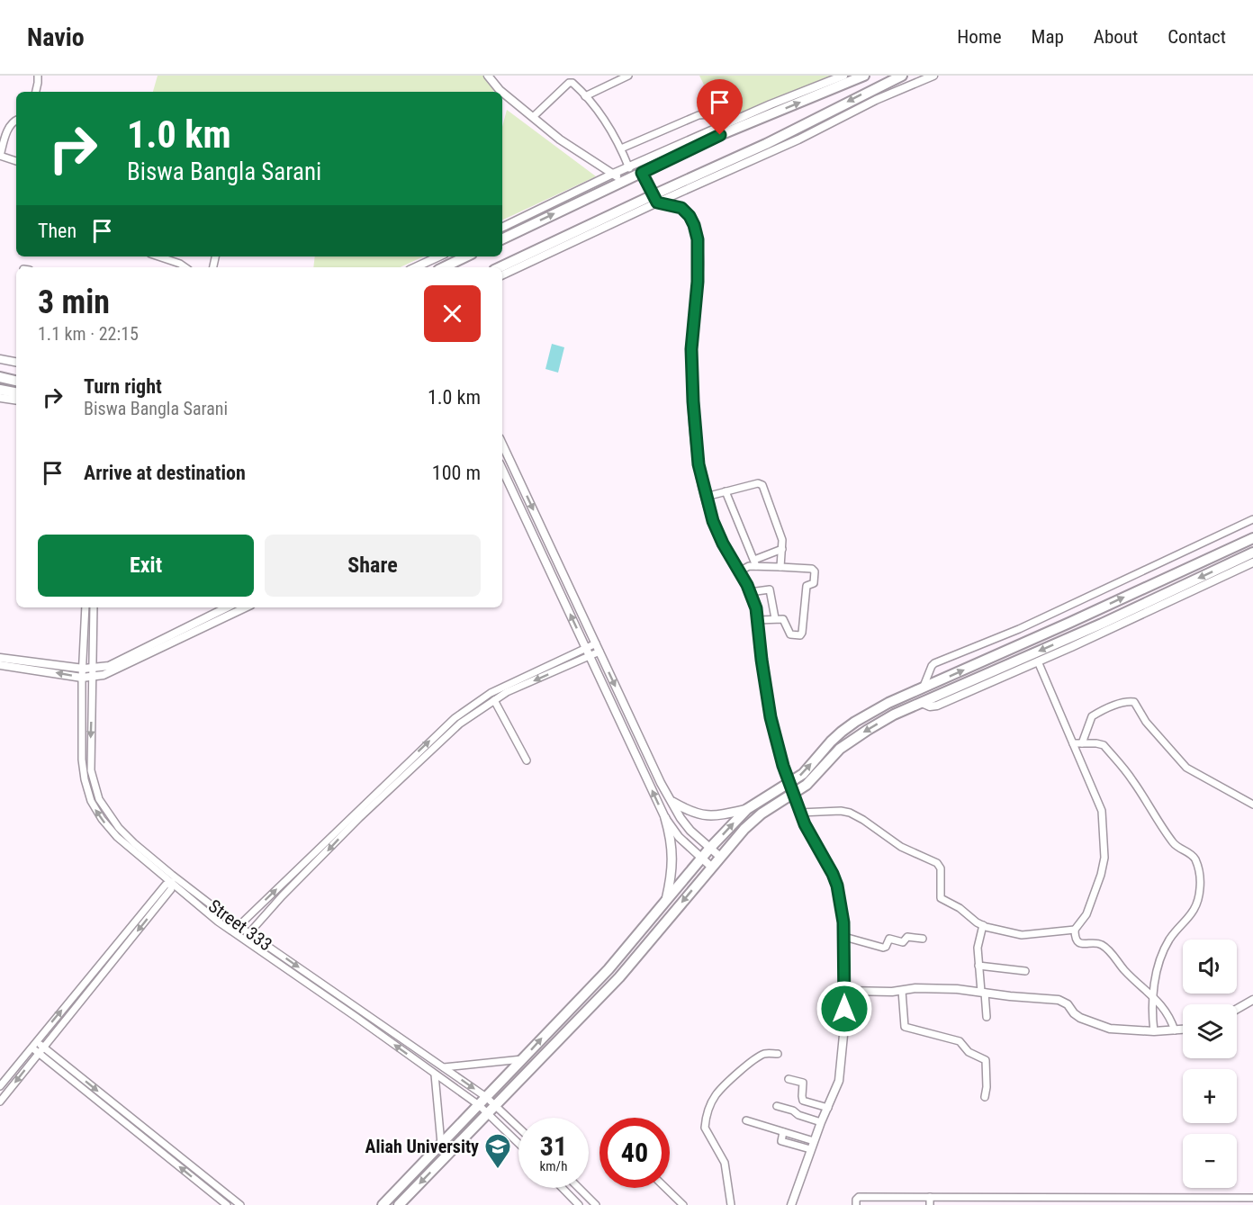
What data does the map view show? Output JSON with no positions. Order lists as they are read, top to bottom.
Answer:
{
  "streets": {
    "street": ["Street 333"]
  },
  "places": {
    "school or university": ["Aliah University"]
  },
  "page": {
    "header": "Navio",
    "nav": [
      "Home",
      "Map",
      "About",
      "Contact"
    ],
    "turn": ["1.0 km", "Biswa Bangla Sarani"],
    "then": "Then",
    "heading": ["3 min", "1.1 km · 22:15"],
    "list": [
      {
        "name": "Turn right",
        "note": "Biswa Bangla Sarani",
        "value": "1.0 km"
      },
      {
        "name": "Arrive at destination",
        "value": "100 m"
      }
    ],
    "buttons": ["Exit", "Share"],
    "map_buttons": ["+", "−"],
    "speed": "31 km/h",
    "limit": "40"
  }
}
